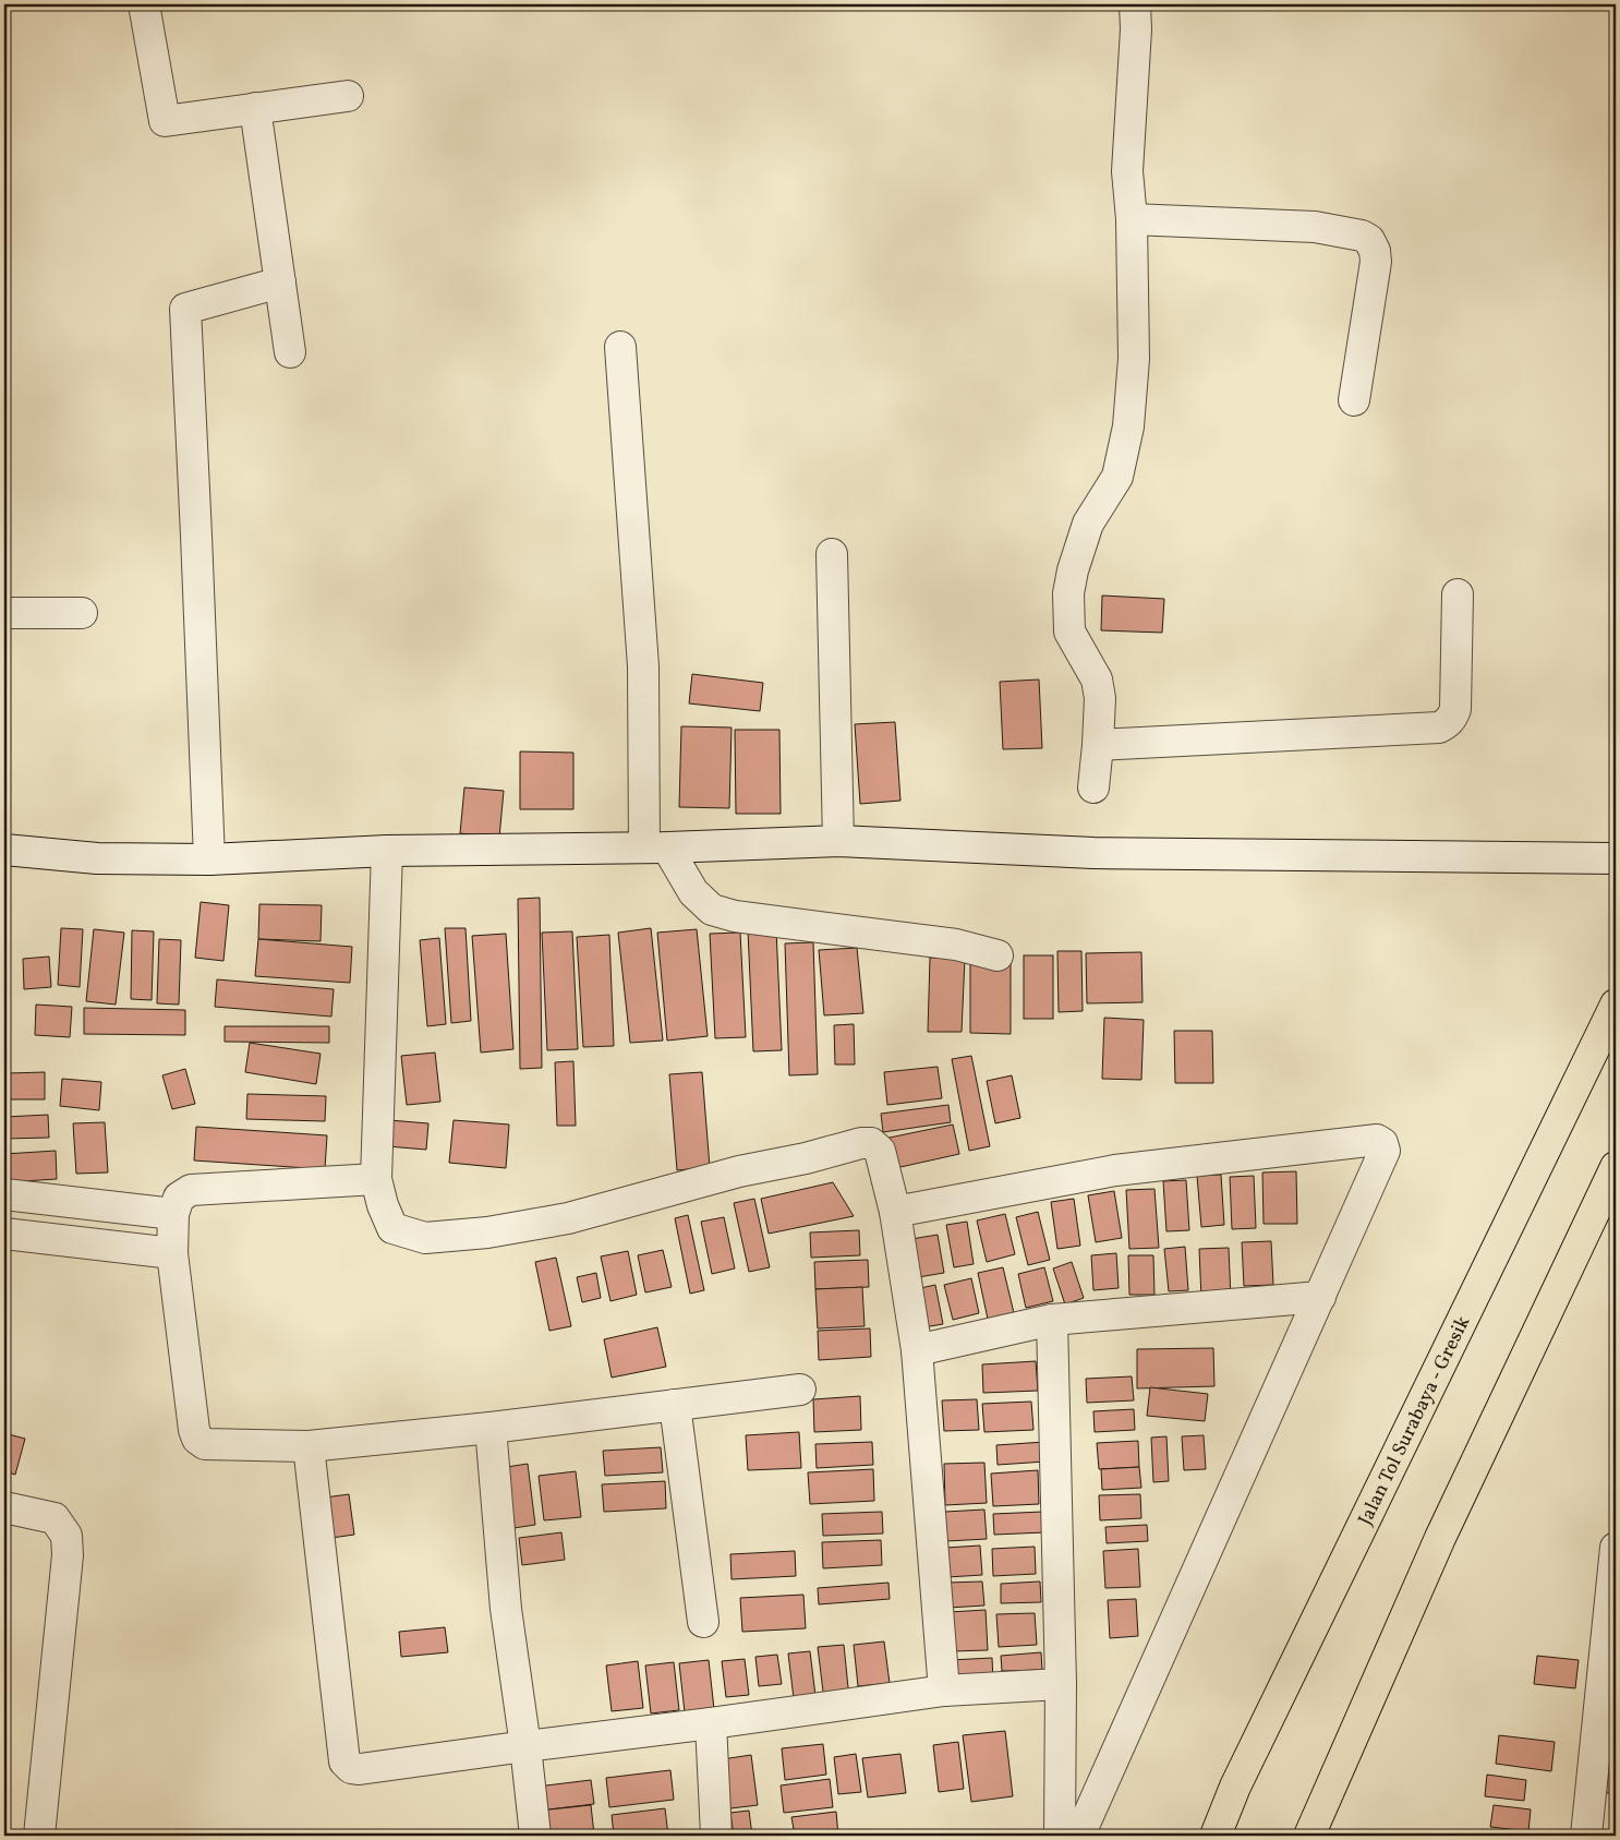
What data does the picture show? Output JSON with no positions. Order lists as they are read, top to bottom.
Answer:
{
  "streets": {
    "highway": ["Jalan Tol Surabaya - Gresik"]
  }
}
